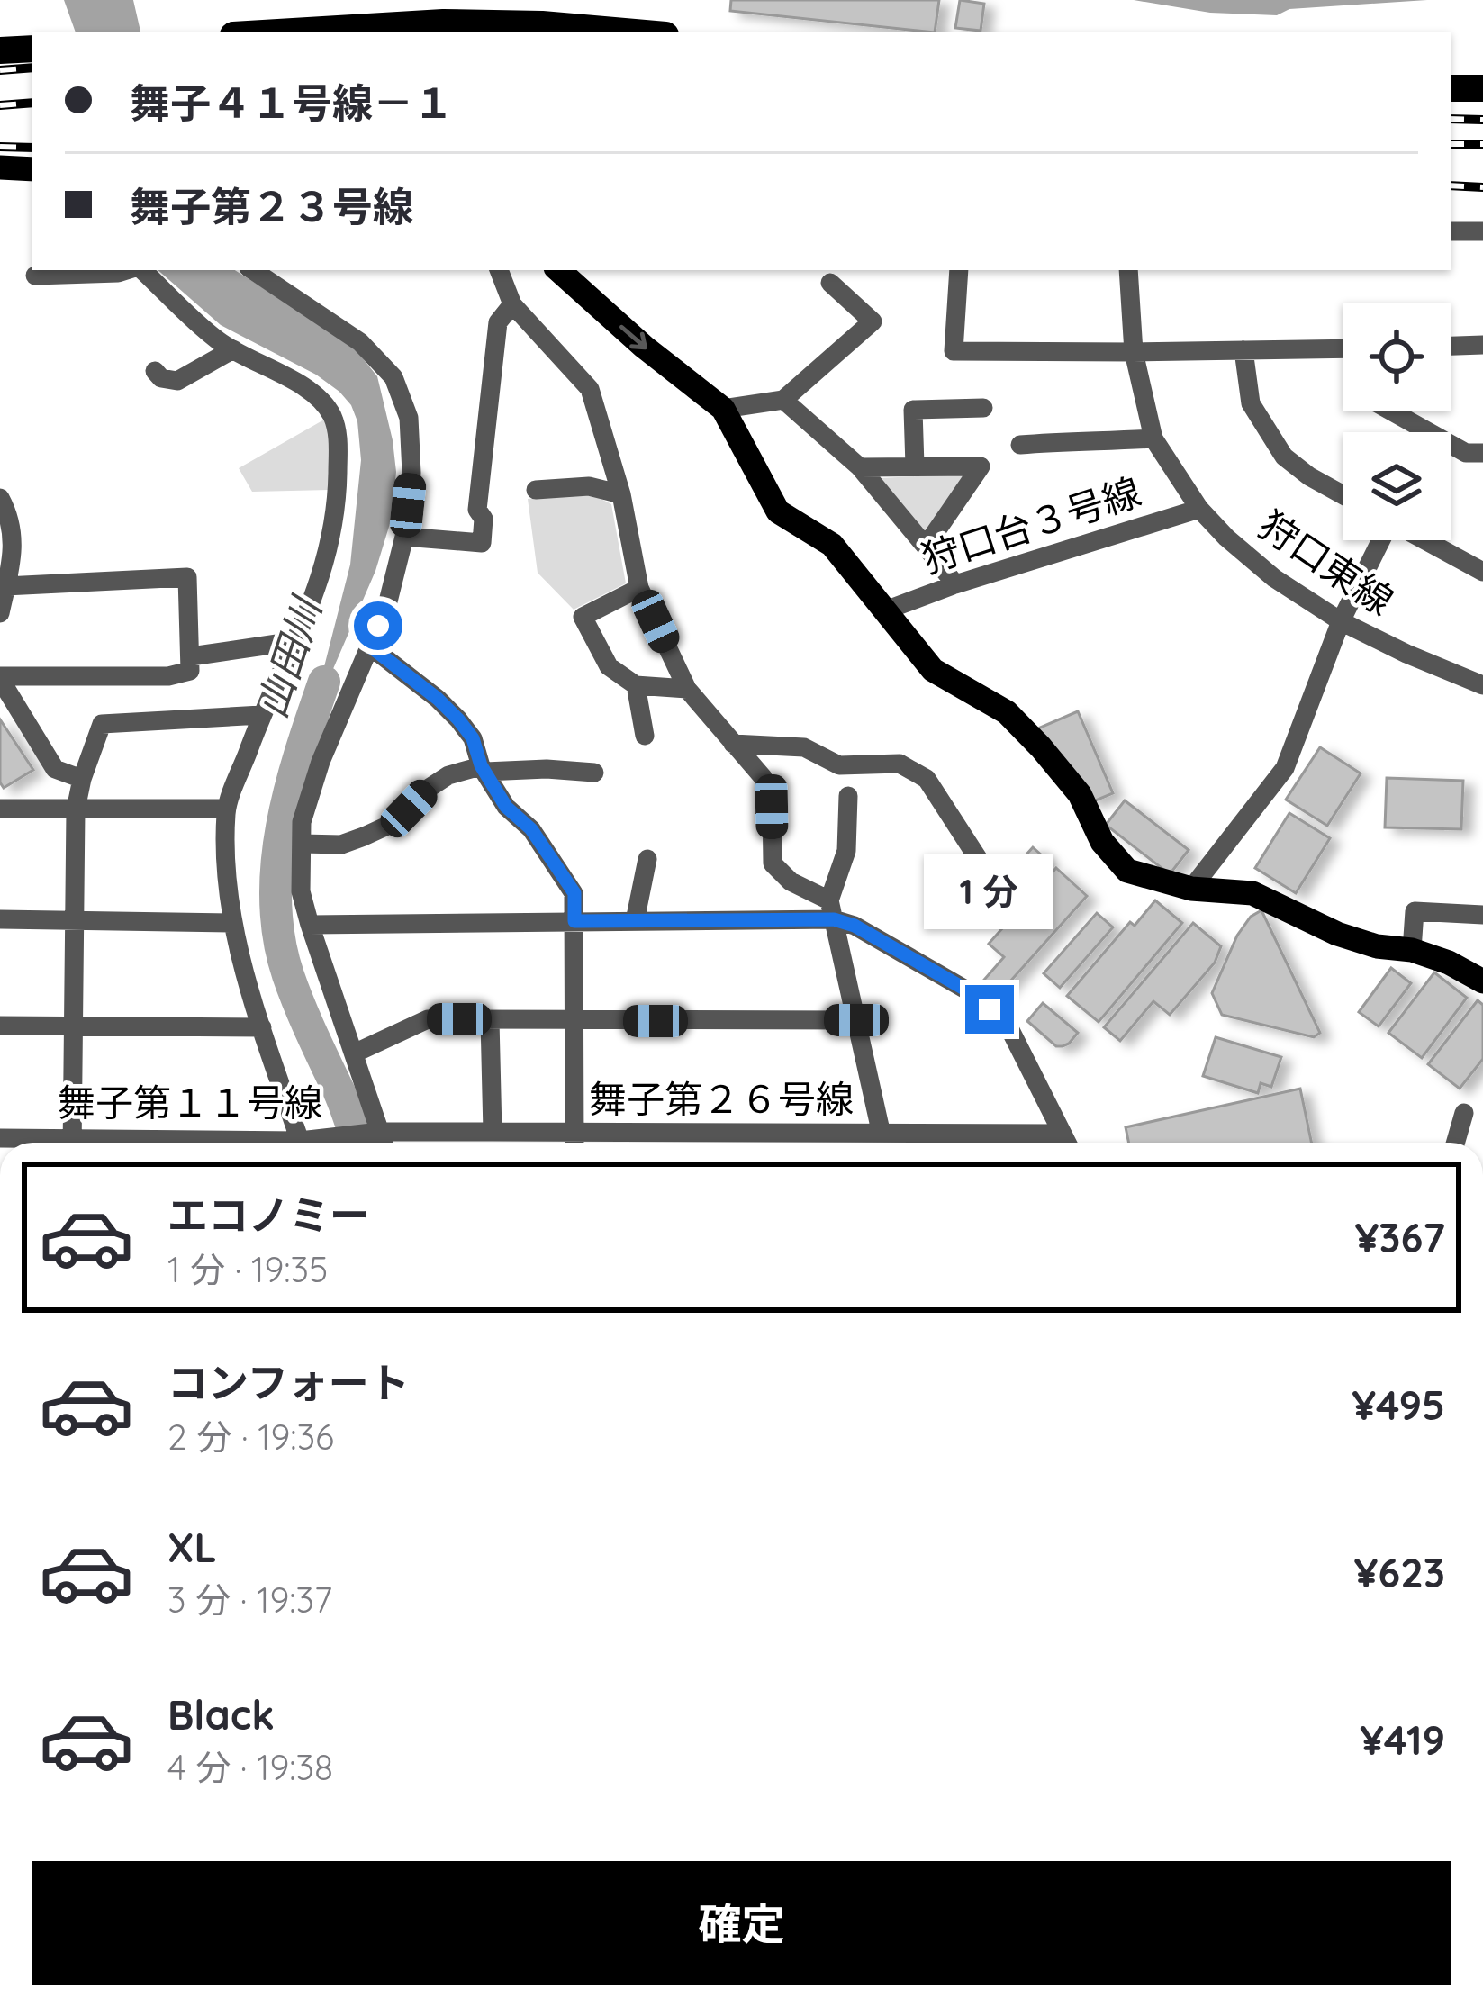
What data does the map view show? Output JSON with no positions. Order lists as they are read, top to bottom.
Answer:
{
  "streets": {
    "street": [
      "狩口台３号線",
      "狩口東線",
      "舞子第２６号線",
      "舞子第１１号線"
    ]
  },
  "crossings": [
    ["狩口台３号線", "狩口東線"],
    ["舞子第２６号線", "舞子第１１号線"]
  ],
  "water": ["山田川"],
  "page": {
    "banner": ["舞子４１号線－１", "舞子第２３号線"],
    "bubble": "1 分",
    "list": [
      {
        "name": "エコノミー",
        "note": "1 分 · 19:35",
        "value": "¥367"
      },
      {
        "name": "コンフォート",
        "note": "2 分 · 19:36",
        "value": "¥495"
      },
      {
        "name": "XL",
        "note": "3 分 · 19:37",
        "value": "¥623"
      },
      {
        "name": "Black",
        "note": "4 分 · 19:38",
        "value": "¥419"
      }
    ],
    "buttons": "確定"
  }
}
